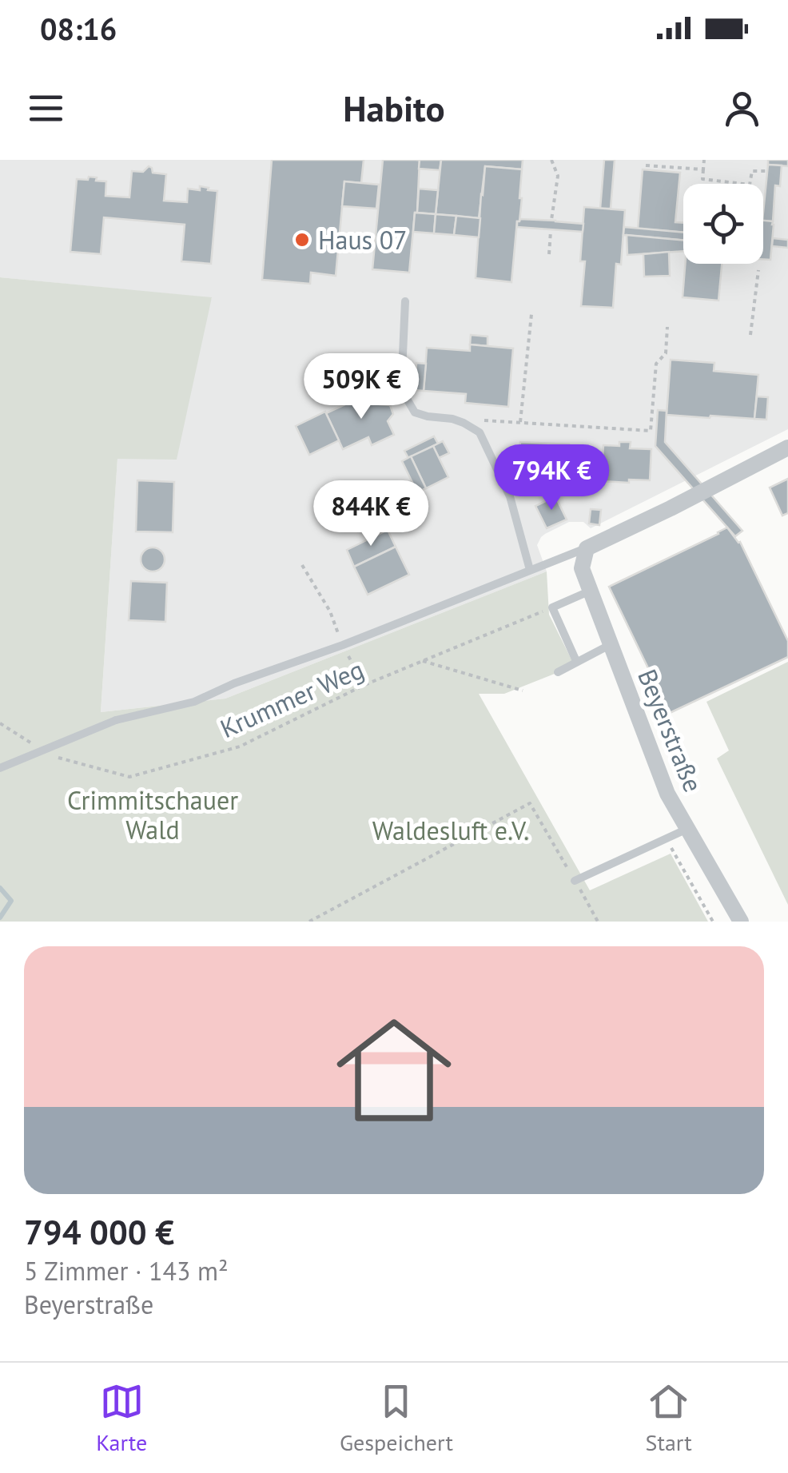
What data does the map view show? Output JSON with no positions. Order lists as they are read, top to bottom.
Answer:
{
  "streets": {
    "street": ["Beyerstraße"],
    "path": ["Krummer Weg"]
  },
  "parks": ["Crimmitschauer Wald", "Waldesluft e.V."],
  "places": ["Haus 07"],
  "page": {
    "status": "08:16",
    "header": "Habito",
    "price": ["509K €", "794K €", "844K €"],
    "list": [
      {
        "name": "794 000 €",
        "note": "5 Zimmer · 143 m² · Beyerstraße"
      }
    ],
    "tabs": ["Karte", "Gespeichert", "Start"]
  }
}
